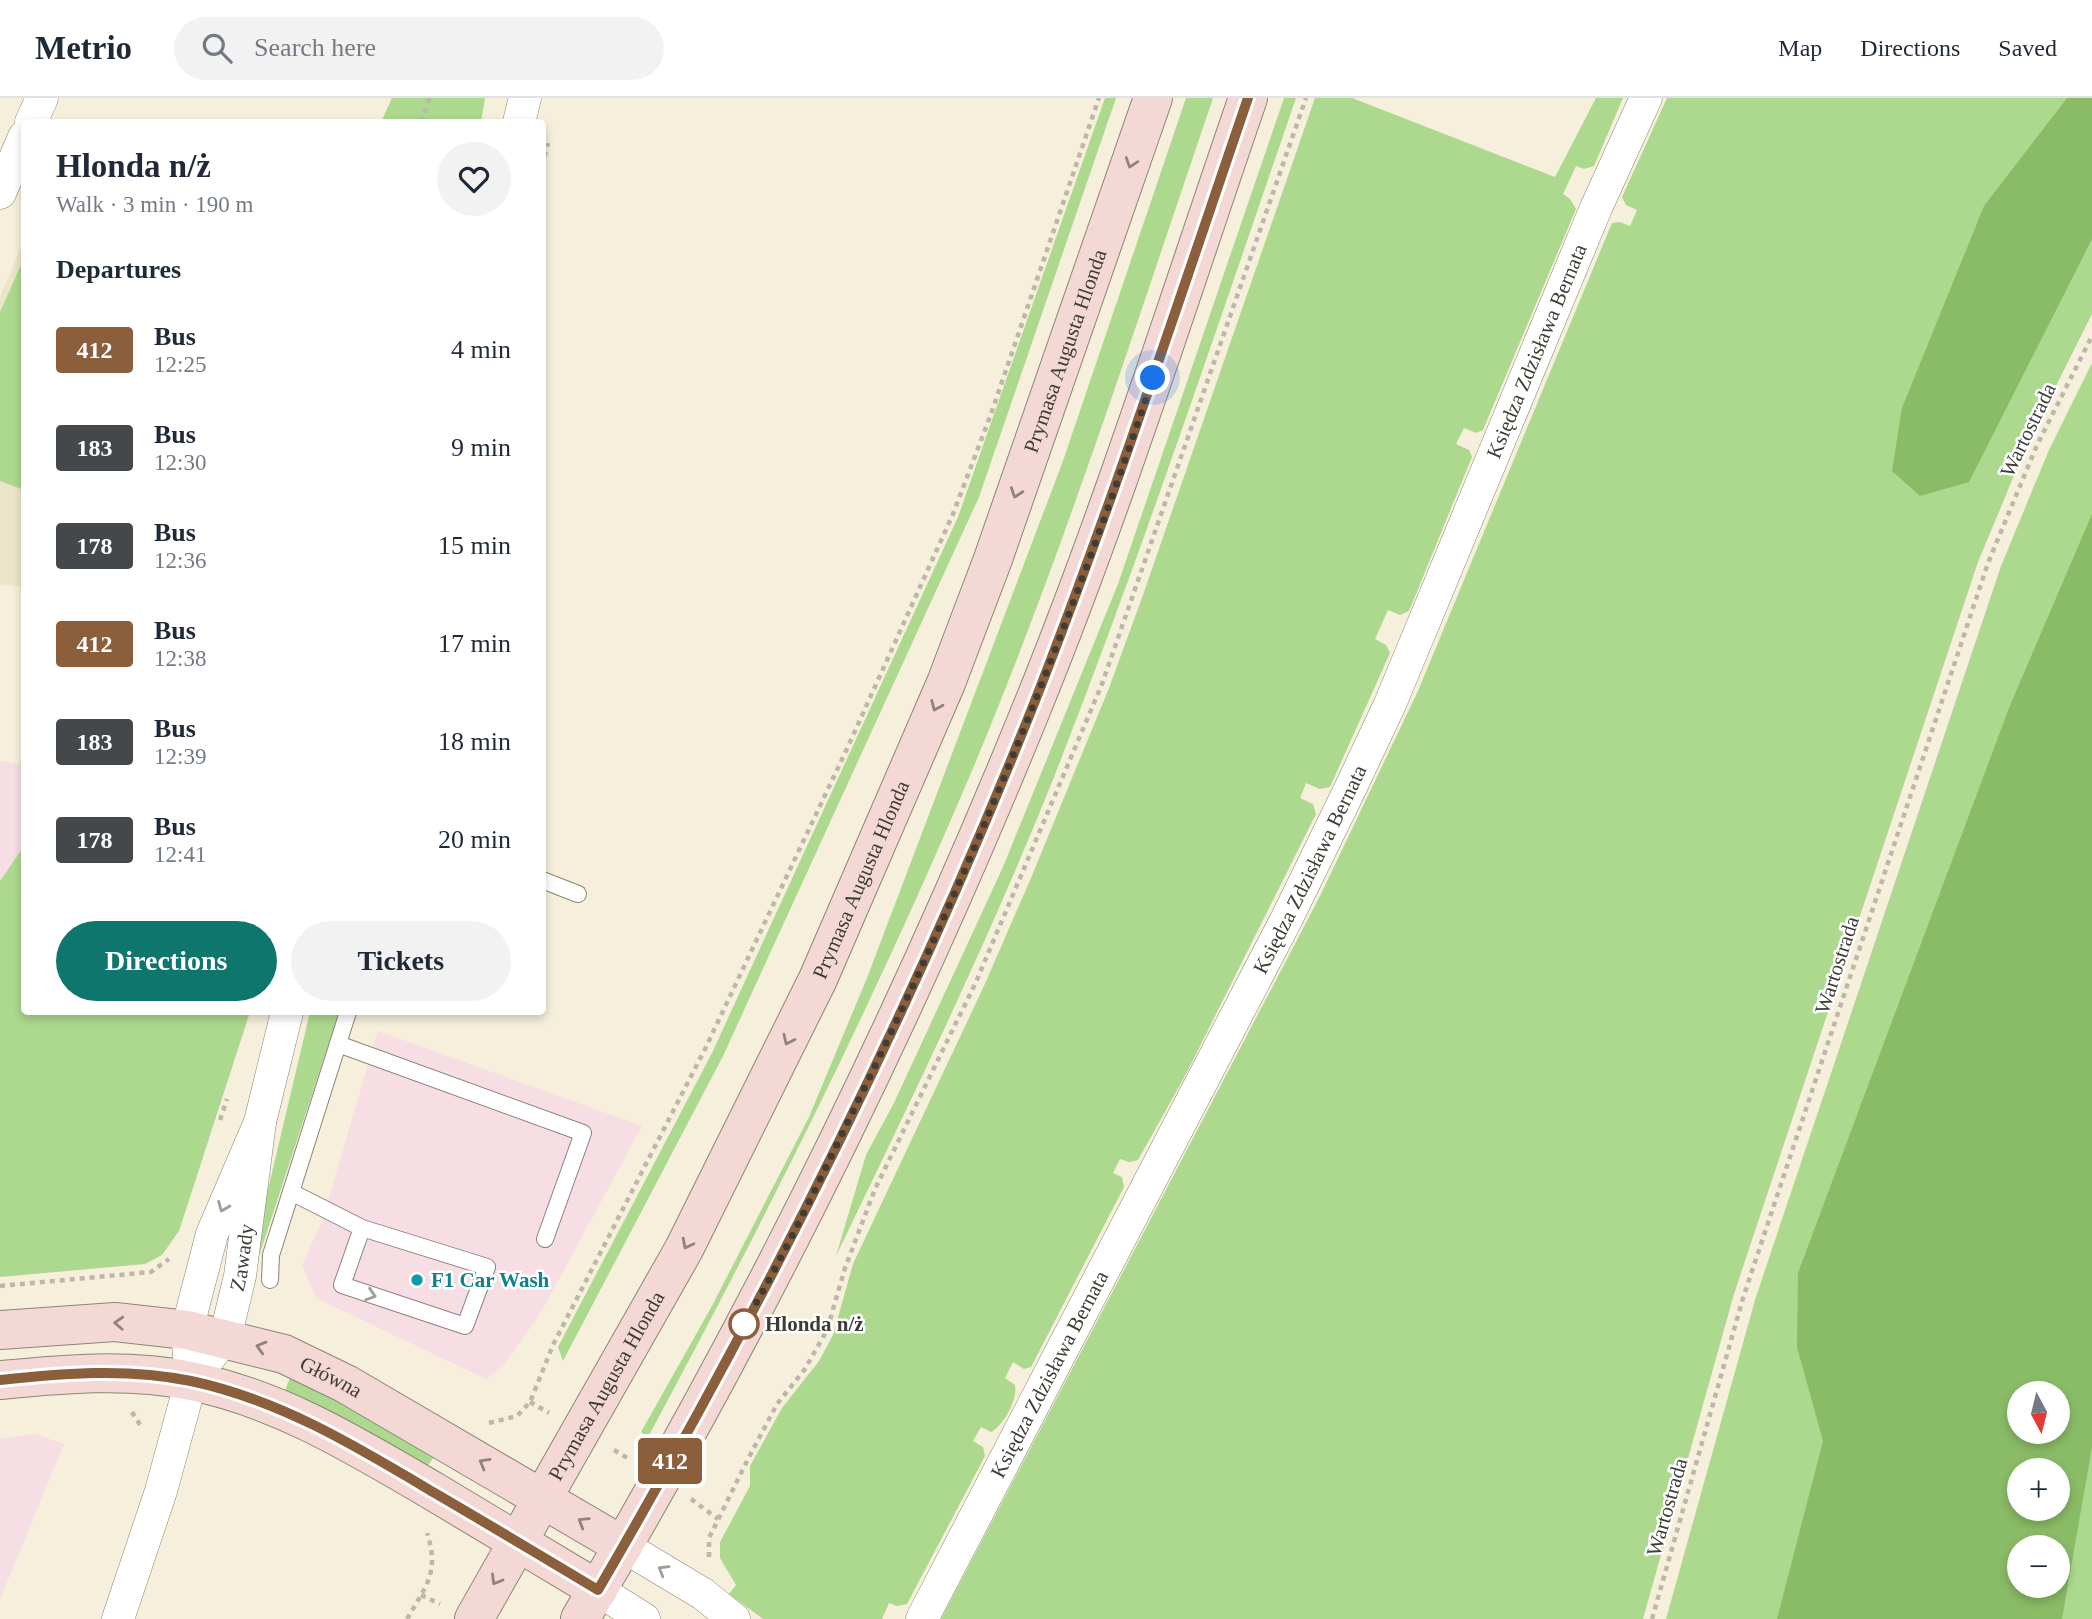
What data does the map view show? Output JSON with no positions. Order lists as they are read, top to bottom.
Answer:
{
  "streets": {
    "main road": ["Prymasa Augusta Hlonda", "Główna"],
    "street": ["Księdza Zdzisława Bernata", "Zawady"],
    "path": ["Wartostrada"]
  },
  "crossings": [
    ["Prymasa Augusta Hlonda", "Główna"],
    ["Zawady", "Główna"]
  ],
  "places": ["F1 Car Wash", "Hlonda n/ż"],
  "lines": ["bus line 412"],
  "north": "bottom",
  "page": {
    "header": "Metrio",
    "search": "Search here",
    "nav": ["Map", "Directions", "Saved"],
    "on_map": "412",
    "heading": [
      ["Hlonda n/ż", "Walk · 3 min · 190 m"],
      "Departures"
    ],
    "list": [
      {
        "mark": "412",
        "name": "Bus",
        "note": "12:25",
        "value": "4 min"
      },
      {
        "mark": "183",
        "name": "Bus",
        "note": "12:30",
        "value": "9 min"
      },
      {
        "mark": "178",
        "name": "Bus",
        "note": "12:36",
        "value": "15 min"
      },
      {
        "mark": "412",
        "name": "Bus",
        "note": "12:38",
        "value": "17 min"
      },
      {
        "mark": "183",
        "name": "Bus",
        "note": "12:39",
        "value": "18 min"
      },
      {
        "mark": "178",
        "name": "Bus",
        "note": "12:41",
        "value": "20 min"
      }
    ],
    "buttons": ["Directions", "Tickets"],
    "map_buttons": ["+", "−"]
  }
}
